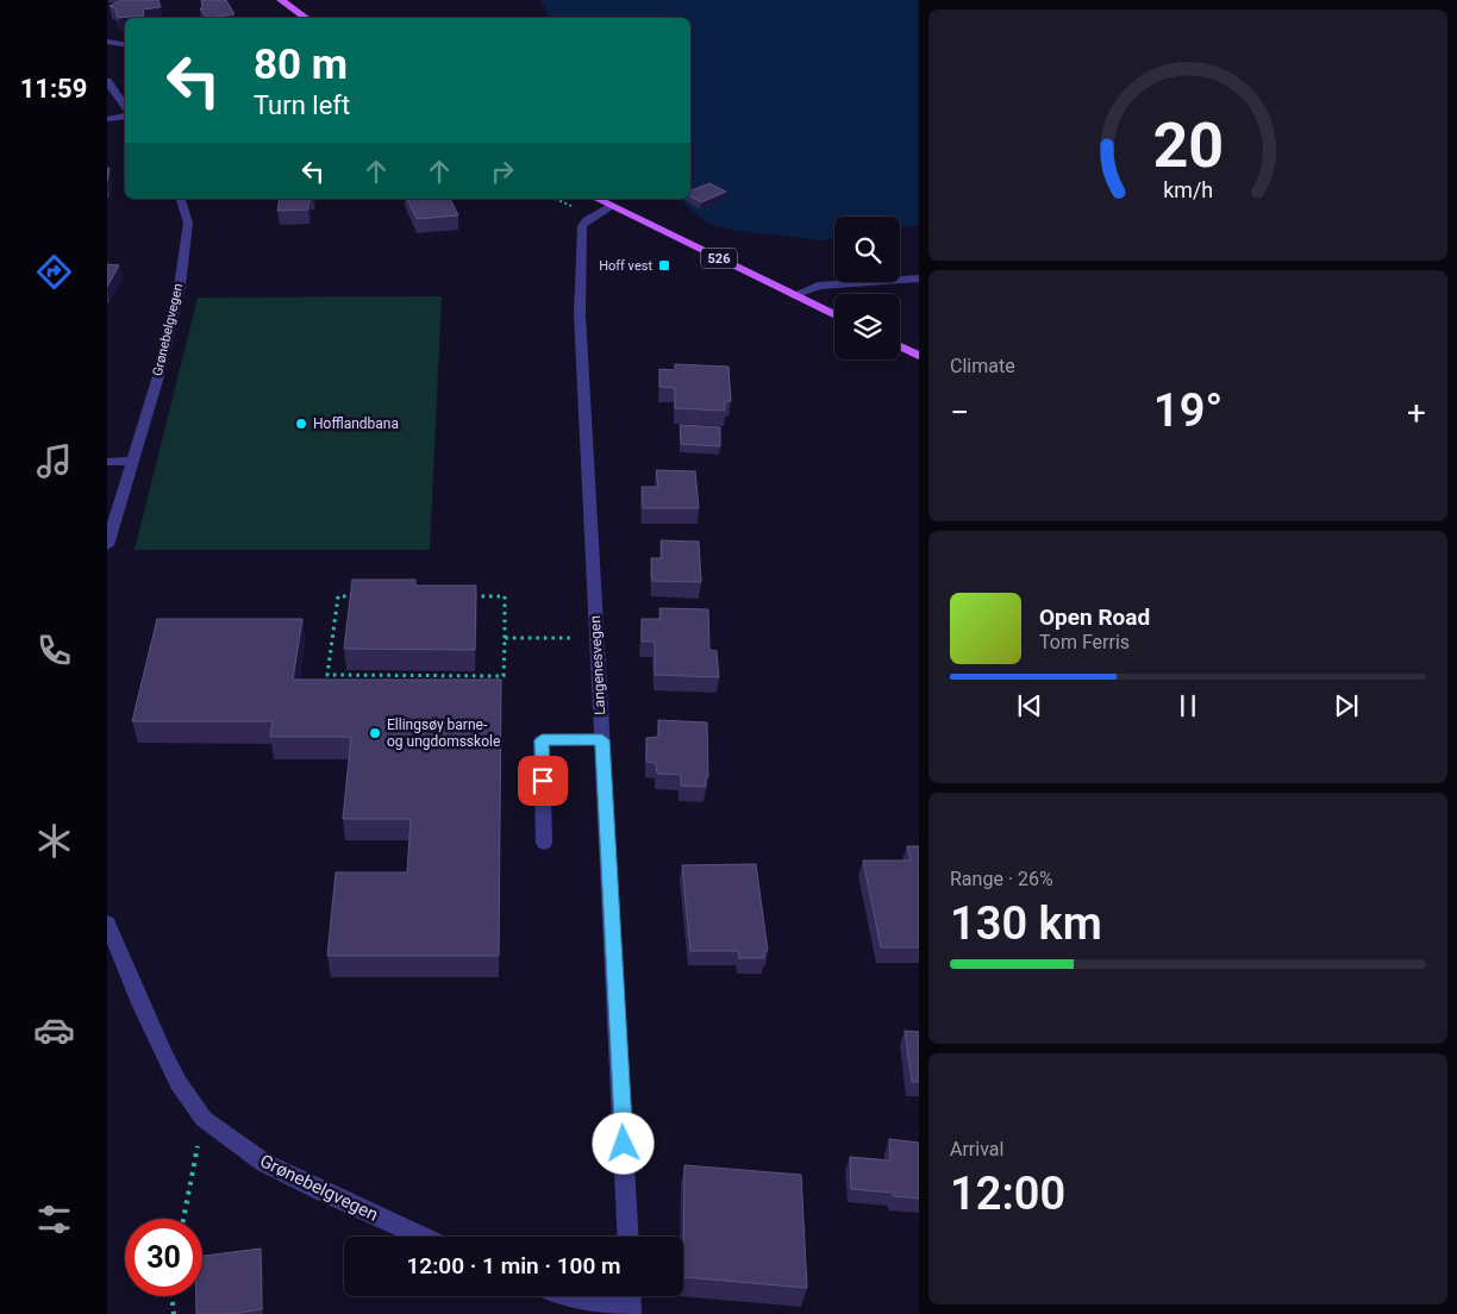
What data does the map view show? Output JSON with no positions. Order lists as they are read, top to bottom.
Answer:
{
  "streets": {
    "main road": ["526"],
    "street": ["Grønebelgvegen", "Langenesvegen"]
  },
  "crossings": [
    ["526", "Langenesvegen"]
  ],
  "places": {
    "transit": ["Hoff vest"],
    "other": ["Hofflandbana", "Ellingsøy barne- og ungdomsskole"]
  },
  "page": {
    "tabs": "11:59",
    "turn": ["80 m", "Turn left"],
    "tile": [
      "Climate",
      ["Range · 26%", "130 km"],
      ["Arrival", "12:00"]
    ],
    "heat": ["−", "19°", "+"],
    "song": ["Open Road", "Tom Ferris"],
    "limit": "30",
    "trip": "12:00 · 1 min · 100 m",
    "gauge": ["20", "km/h"]
  }
}
